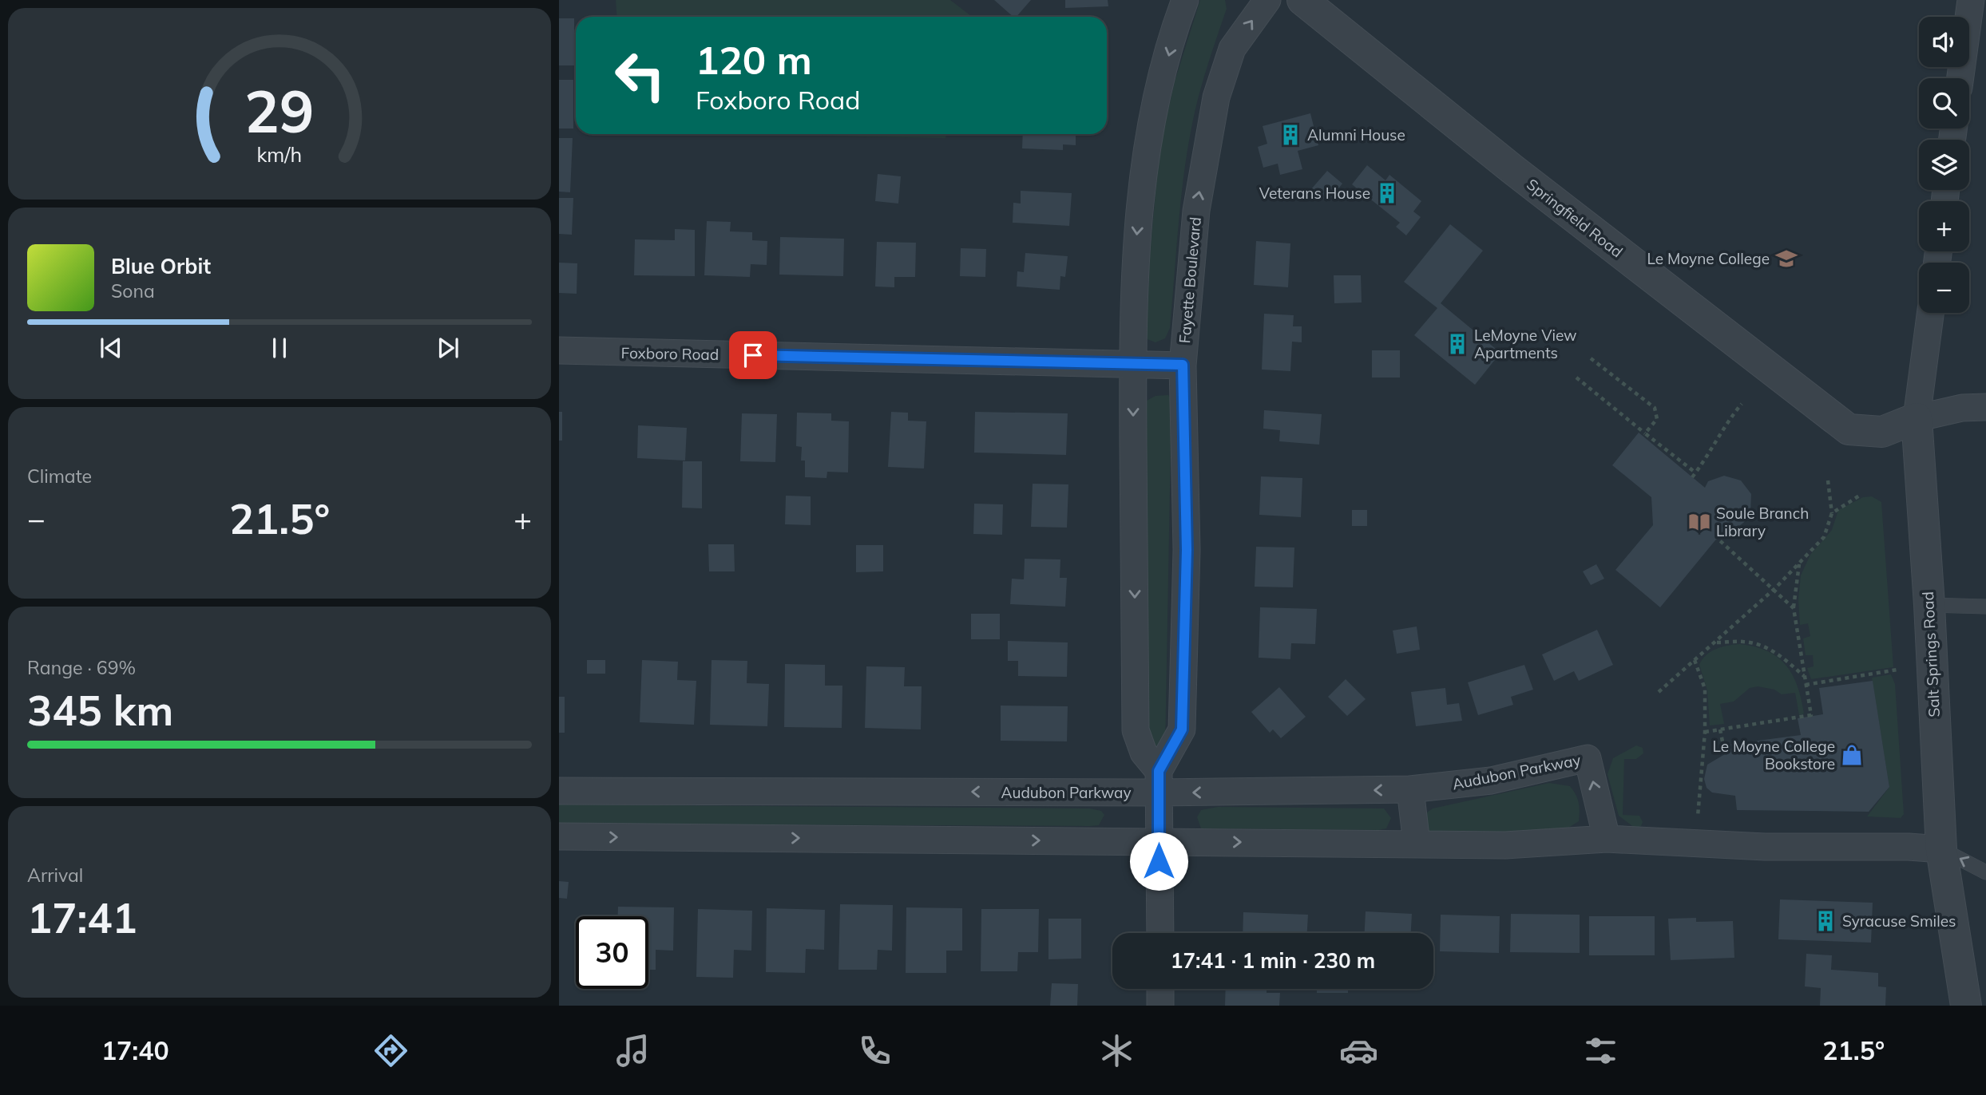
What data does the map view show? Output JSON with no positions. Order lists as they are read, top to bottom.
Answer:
{
  "streets": {
    "street": [
      "Springfield Road",
      "Fayette Boulevard",
      "Foxboro Road",
      "Salt Springs Road",
      "Audubon Parkway"
    ]
  },
  "crossings": [
    ["Springfield Road", "Salt Springs Road"],
    ["Fayette Boulevard", "Foxboro Road"],
    ["Fayette Boulevard", "Audubon Parkway"]
  ],
  "places": {
    "building": [
      "Alumni House",
      "Veterans House",
      "LeMoyne View Apartments",
      "Syracuse Smiles"
    ],
    "school or university": ["Le Moyne College"],
    "library": ["Soule Branch Library"],
    "shop": ["Le Moyne College Bookstore"]
  },
  "page": {
    "map_buttons": ["+", "−"],
    "turn": ["120 m", "Foxboro Road"],
    "song": ["Blue Orbit", "Sona"],
    "tile": [
      "Climate",
      ["Range · 69%", "345 km"],
      ["Arrival", "17:41"]
    ],
    "heat": ["−", "21.5°", "+"],
    "limit": "30",
    "trip": "17:41 · 1 min · 230 m",
    "tabs": ["17:40", "21.5°"],
    "gauge": ["29", "km/h"]
  }
}
